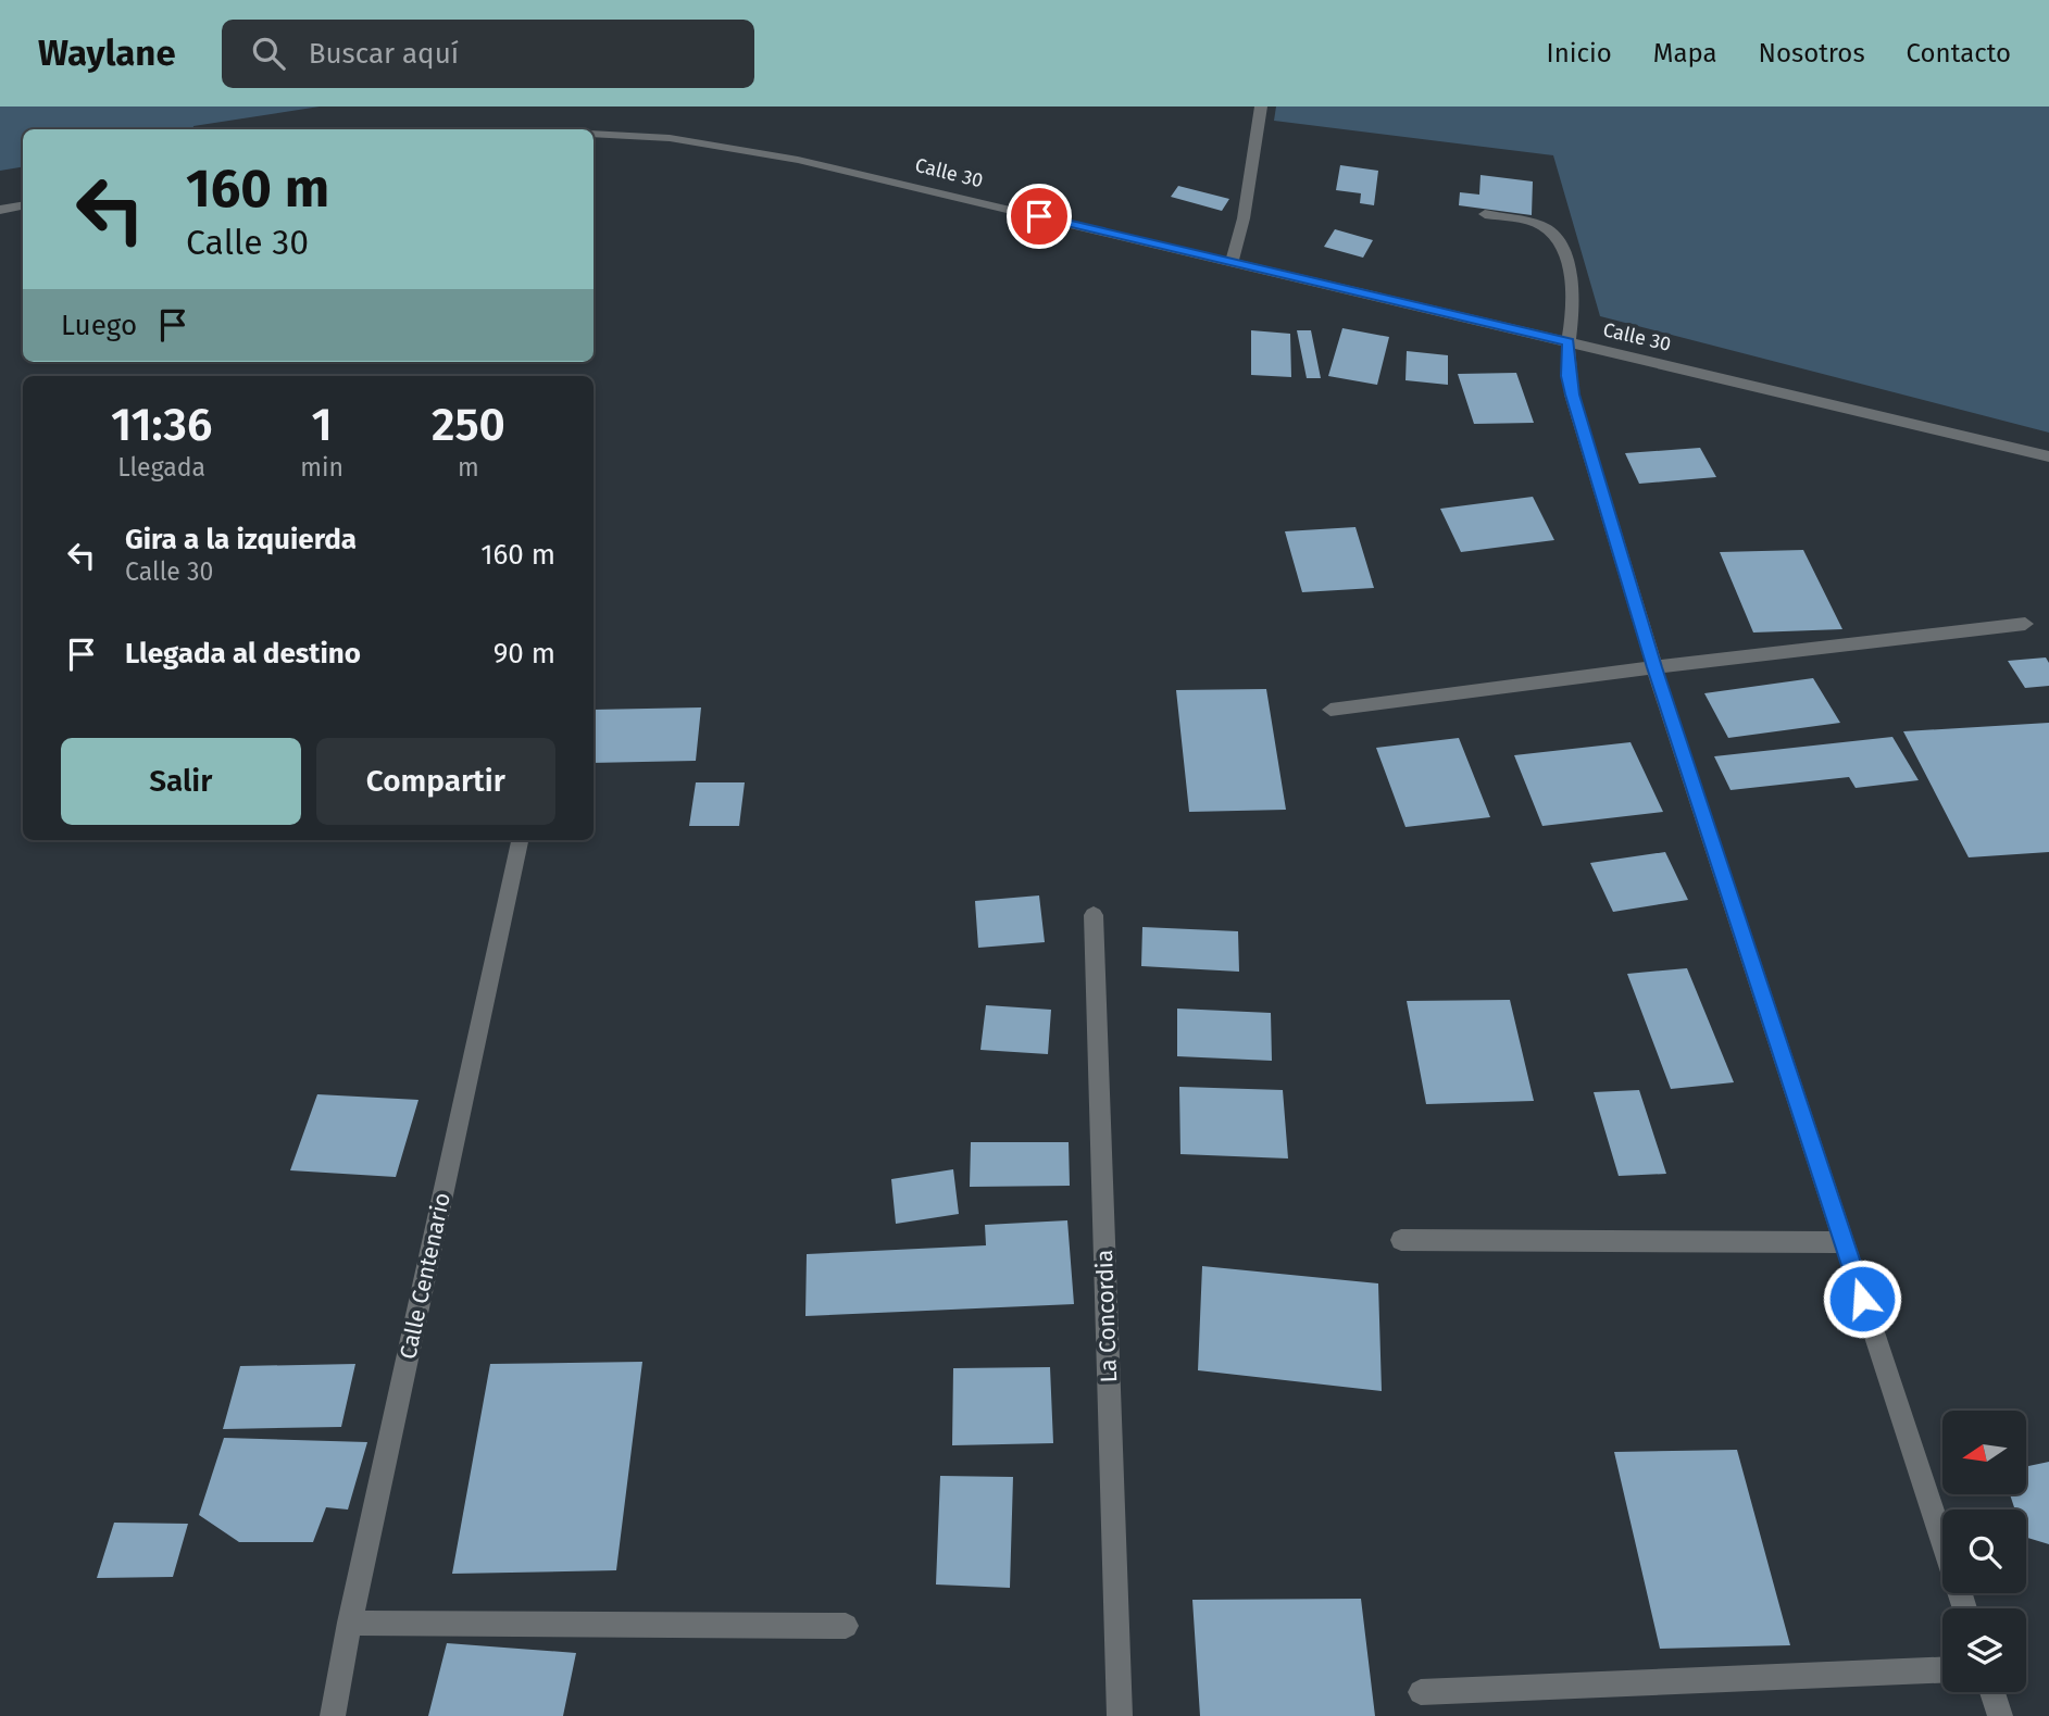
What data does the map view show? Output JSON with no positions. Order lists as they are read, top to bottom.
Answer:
{
  "streets": {
    "street": ["Calle 30", "Calle Centenario", "La Concordia"]
  },
  "north": "left",
  "page": {
    "header": "Waylane",
    "search": "Buscar aquí",
    "nav": [
      "Inicio",
      "Mapa",
      "Nosotros",
      "Contacto"
    ],
    "turn": ["160 m", "Calle 30"],
    "then": "Luego",
    "eta": [
      "11:36",
      "Llegada",
      "1",
      "min",
      "250",
      "m"
    ],
    "list": [
      {
        "name": "Gira a la izquierda",
        "note": "Calle 30",
        "value": "160 m"
      },
      {
        "name": "Llegada al destino",
        "value": "90 m"
      }
    ],
    "buttons": ["Salir", "Compartir"]
  }
}
